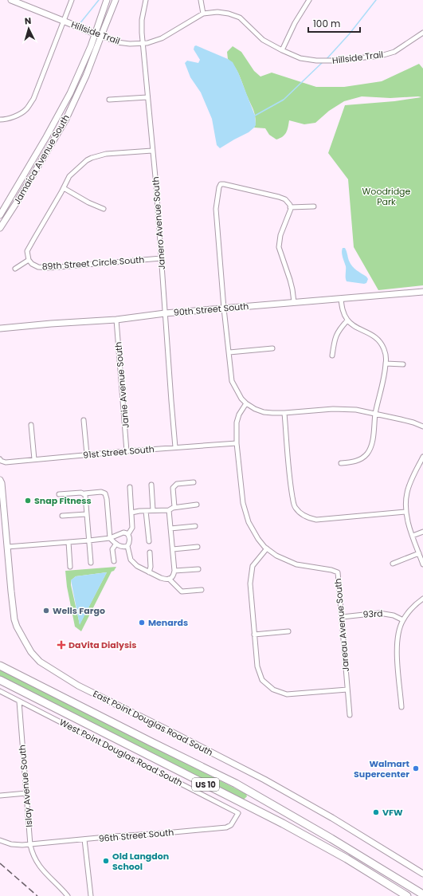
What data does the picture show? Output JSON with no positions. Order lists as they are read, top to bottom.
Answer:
{
  "streets": {
    "highway": ["US 10"],
    "street": [
      "Hillside Trail",
      "Jamaica Avenue South",
      "Janero Avenue South",
      "89th Street Circle South",
      "90th Street South",
      "Janie Avenue South",
      "91st Street South",
      "93rd",
      "Jareau Avenue South",
      "East Point Douglas Road South",
      "West Point Douglas Road South",
      "Islay Avenue South",
      "96th Street South"
    ]
  },
  "crossings": [
    ["Hillside Trail", "Jamaica Avenue South"],
    ["Hillside Trail", "Janero Avenue South"],
    ["Janero Avenue South", "89th Street Circle South"],
    ["Janero Avenue South", "90th Street South"],
    ["Janero Avenue South", "91st Street South"],
    ["90th Street South", "Janie Avenue South"],
    ["Janie Avenue South", "91st Street South"],
    ["91st Street South", "Jareau Avenue South"],
    ["93rd", "Jareau Avenue South"],
    ["West Point Douglas Road South", "Islay Avenue South"],
    ["West Point Douglas Road South", "96th Street South"],
    ["Islay Avenue South", "96th Street South"]
  ],
  "parks": ["Woodridge Park"],
  "places": {
    "other": [
      "Snap Fitness",
      "Wells Fargo",
      "Menards",
      "Walmart Supercenter",
      "VFW",
      "Old Langdon School"
    ],
    "health": ["DaVita Dialysis"]
  },
  "scale_bar": "100 m",
  "north": "top"
}
